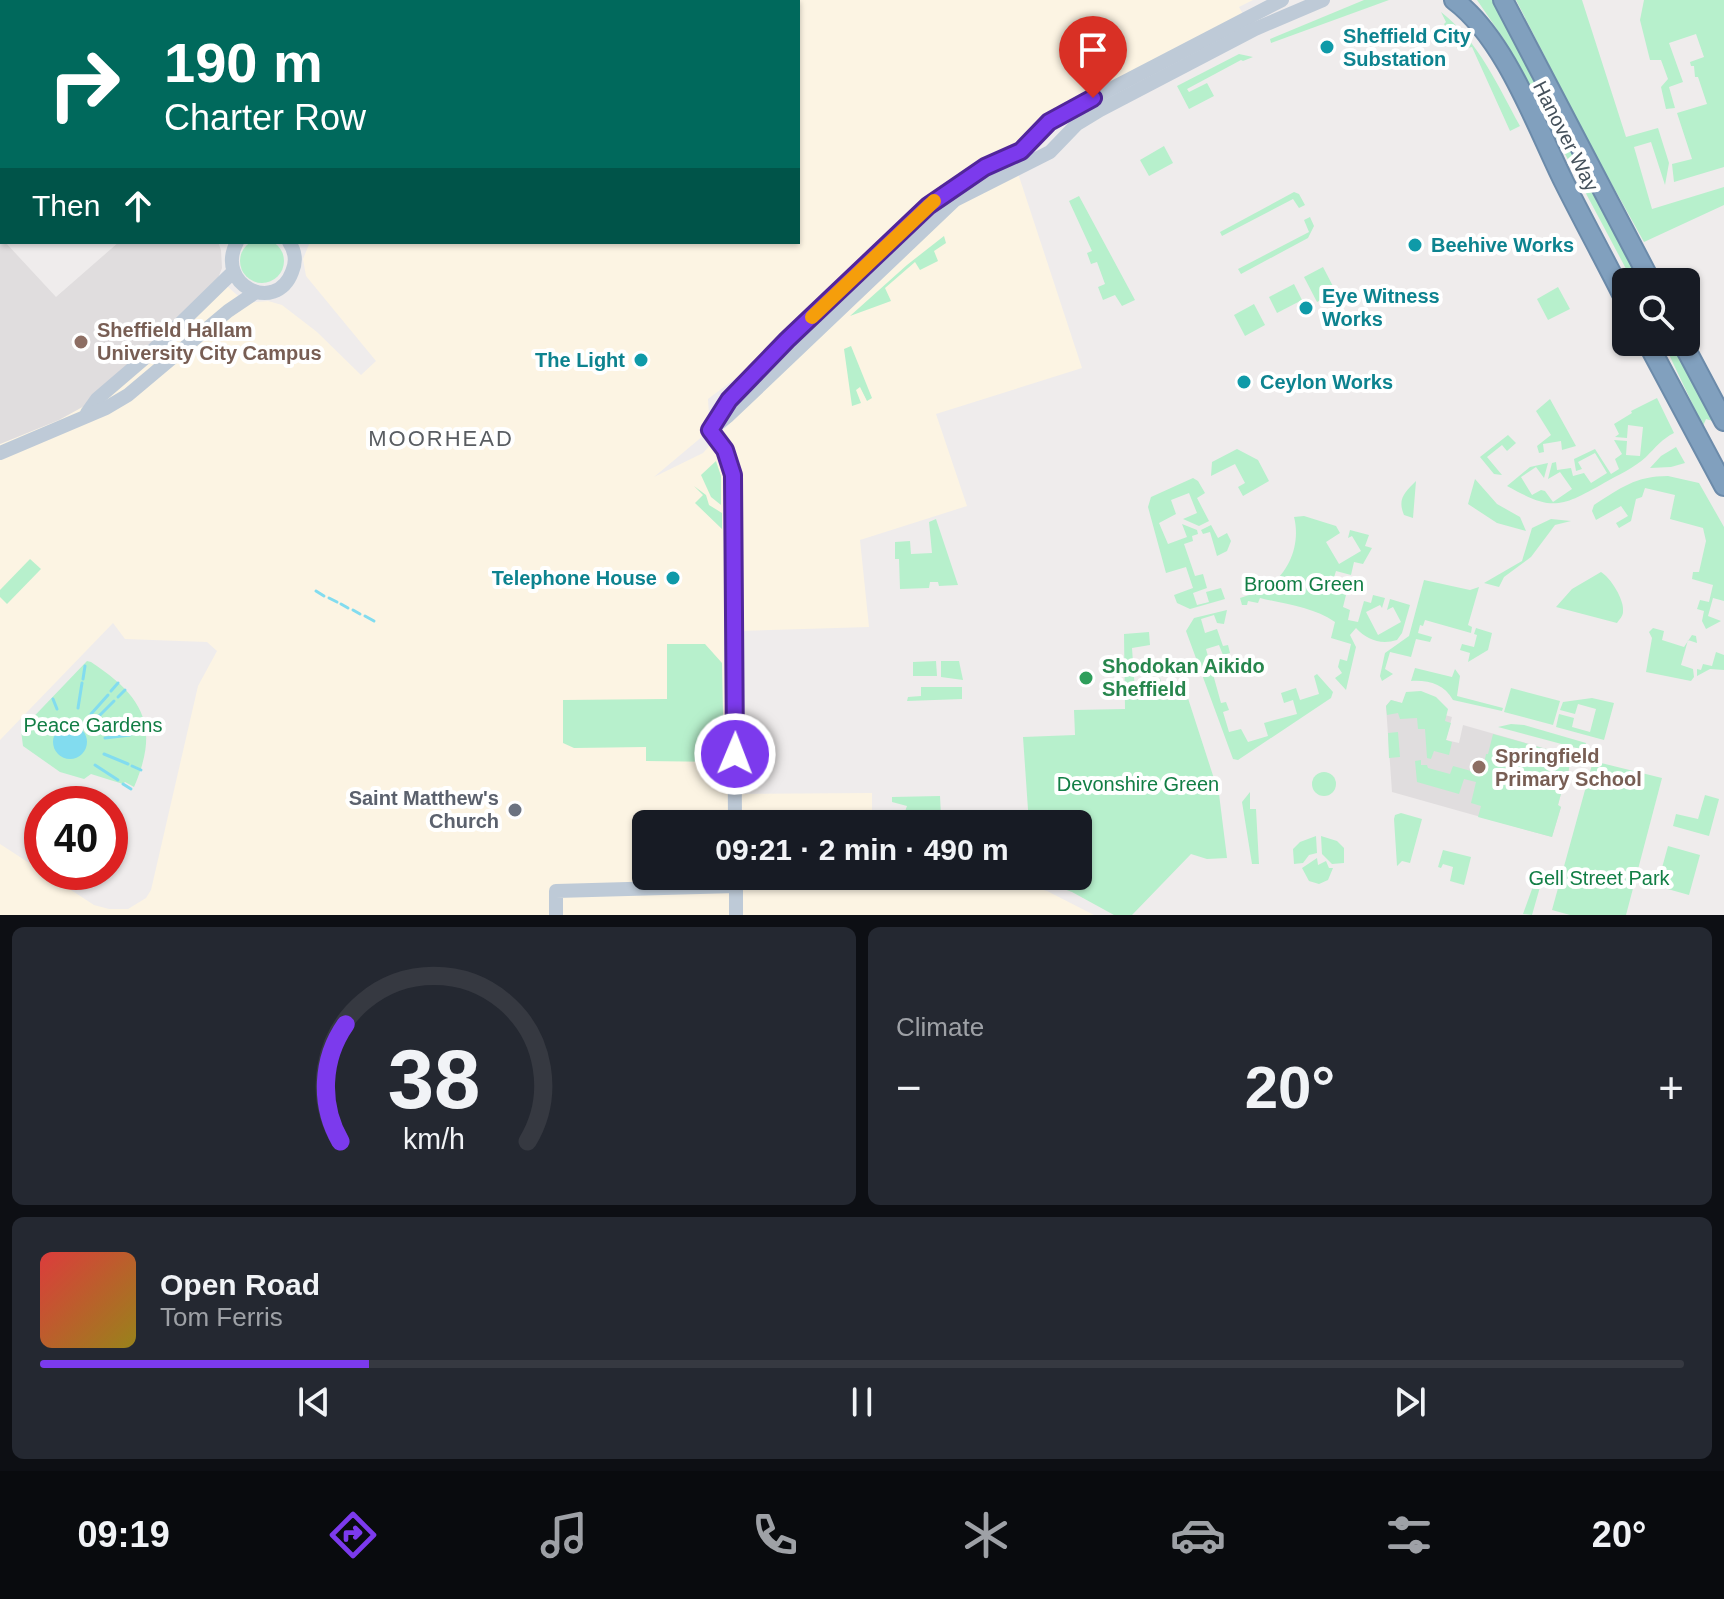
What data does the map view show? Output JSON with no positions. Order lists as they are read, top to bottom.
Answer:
{
  "streets": {
    "highway": ["Hanover Way"]
  },
  "districts": ["MOORHEAD"],
  "parks": [
    "Broom Green",
    "Peace Gardens",
    "Devonshire Green",
    "Gell Street Park"
  ],
  "places": [
    "Sheffield City Substation",
    "Beehive Works",
    "Eye Witness Works",
    "Sheffield Hallam University City Campus",
    "The Light",
    "Ceylon Works",
    "Telephone House",
    "Shodokan Aikido Sheffield",
    "Springfield Primary School",
    "Saint Matthew's Church"
  ],
  "page": {
    "turn": ["190 m", "Charter Row"],
    "then": "Then",
    "limit": "40",
    "trip": "09:21 · 2 min · 490 m",
    "tile": "Climate",
    "heat": ["−", "20°", "+"],
    "song": ["Open Road", "Tom Ferris"],
    "tabs": ["09:19", "20°"],
    "gauge": ["38", "km/h"]
  }
}
